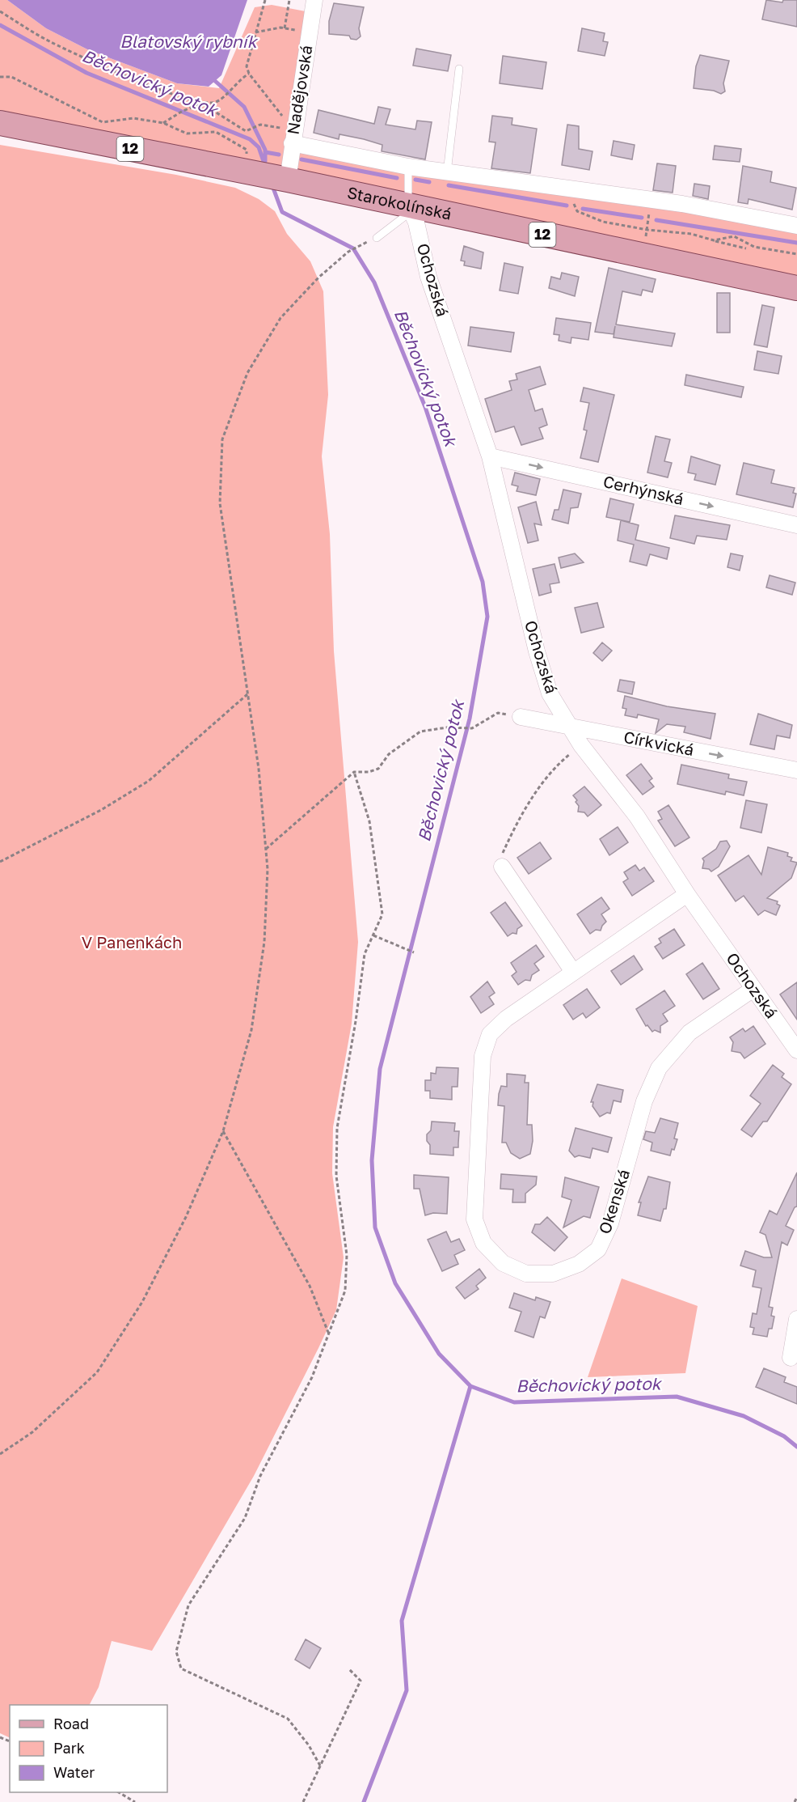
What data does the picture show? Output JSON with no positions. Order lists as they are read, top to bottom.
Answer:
{
  "streets": {
    "main road": ["12", "Starokolínská"],
    "street": [
      "Nadějovská",
      "Ochozská",
      "Cerhýnská",
      "Církvická",
      "Okenská"
    ]
  },
  "crossings": [
    ["Nadějovská", "Starokolínská"],
    ["Starokolínská", "Ochozská"],
    ["Ochozská", "Cerhýnská"],
    ["Ochozská", "Církvická"],
    ["Ochozská", "Okenská"]
  ],
  "one_way": ["Cerhýnská", "Církvická"],
  "water": ["Blatovský rybník", "Běchovický potok"],
  "parks": ["V Panenkách"],
  "legend": ["Road", "Park", "Water"]
}
